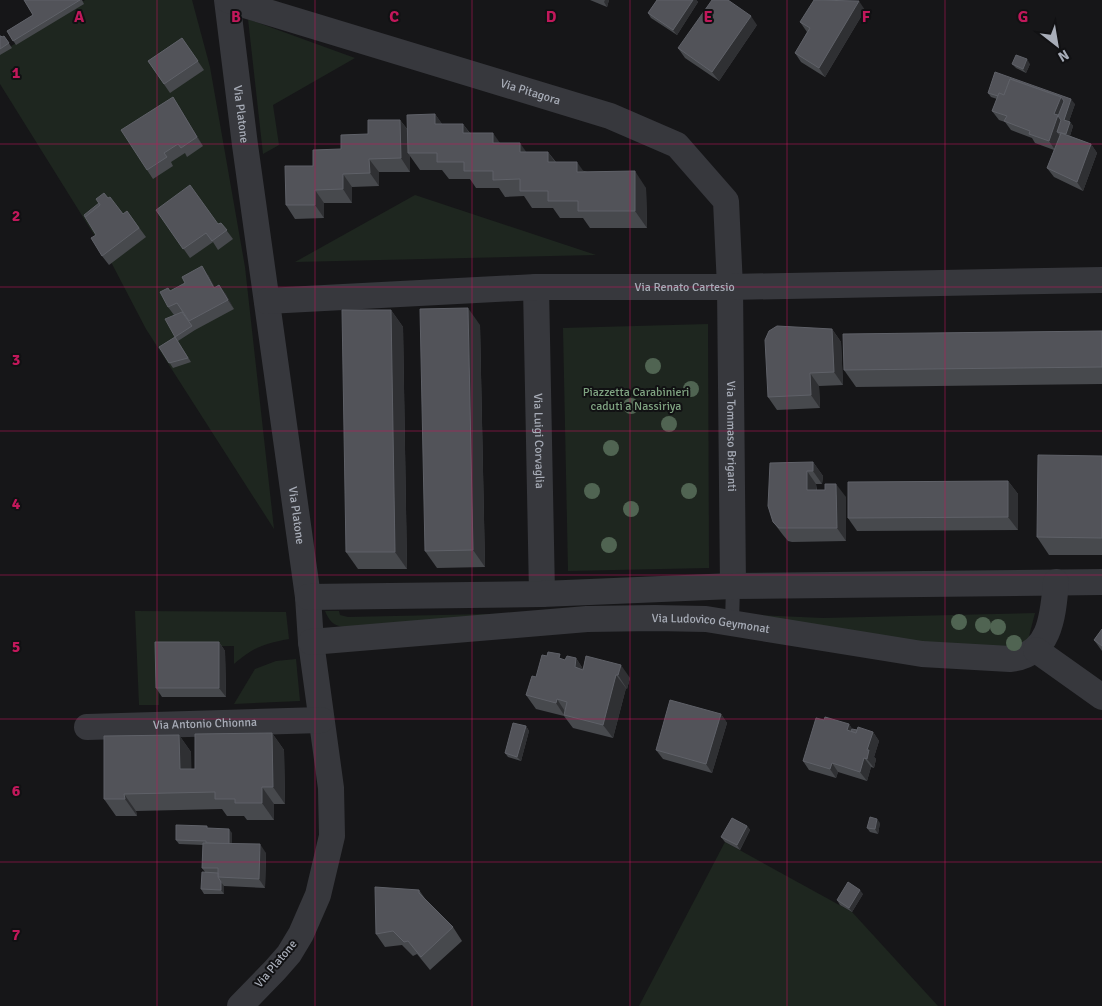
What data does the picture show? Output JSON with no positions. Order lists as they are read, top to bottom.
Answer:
{
  "streets": {
    "street": [
      "Via Pitagora",
      "Via Platone",
      "Via Renato Cartesio",
      "Via Tommaso Briganti",
      "Via Luigi Corvaglia",
      "Via Ludovico Geymonat",
      "Via Antonio Chionna"
    ]
  },
  "crossings": [
    ["Via Pitagora", "Via Platone"],
    ["Via Pitagora", "Via Renato Cartesio"],
    ["Via Pitagora", "Via Tommaso Briganti"],
    ["Via Platone", "Via Renato Cartesio"],
    ["Via Platone", "Via Ludovico Geymonat"],
    ["Via Platone", "Via Antonio Chionna"],
    ["Via Renato Cartesio", "Via Tommaso Briganti"],
    ["Via Renato Cartesio", "Via Luigi Corvaglia"]
  ],
  "parks": ["Piazzetta Carabinieri caduti a Nassiriya"],
  "north": "bottom right",
  "grid": {
    "columns": [
      "A",
      "B",
      "C",
      "D",
      "E",
      "F",
      "G"
    ],
    "rows": [
      "1",
      "2",
      "3",
      "4",
      "5",
      "6",
      "7"
    ]
  }
}
